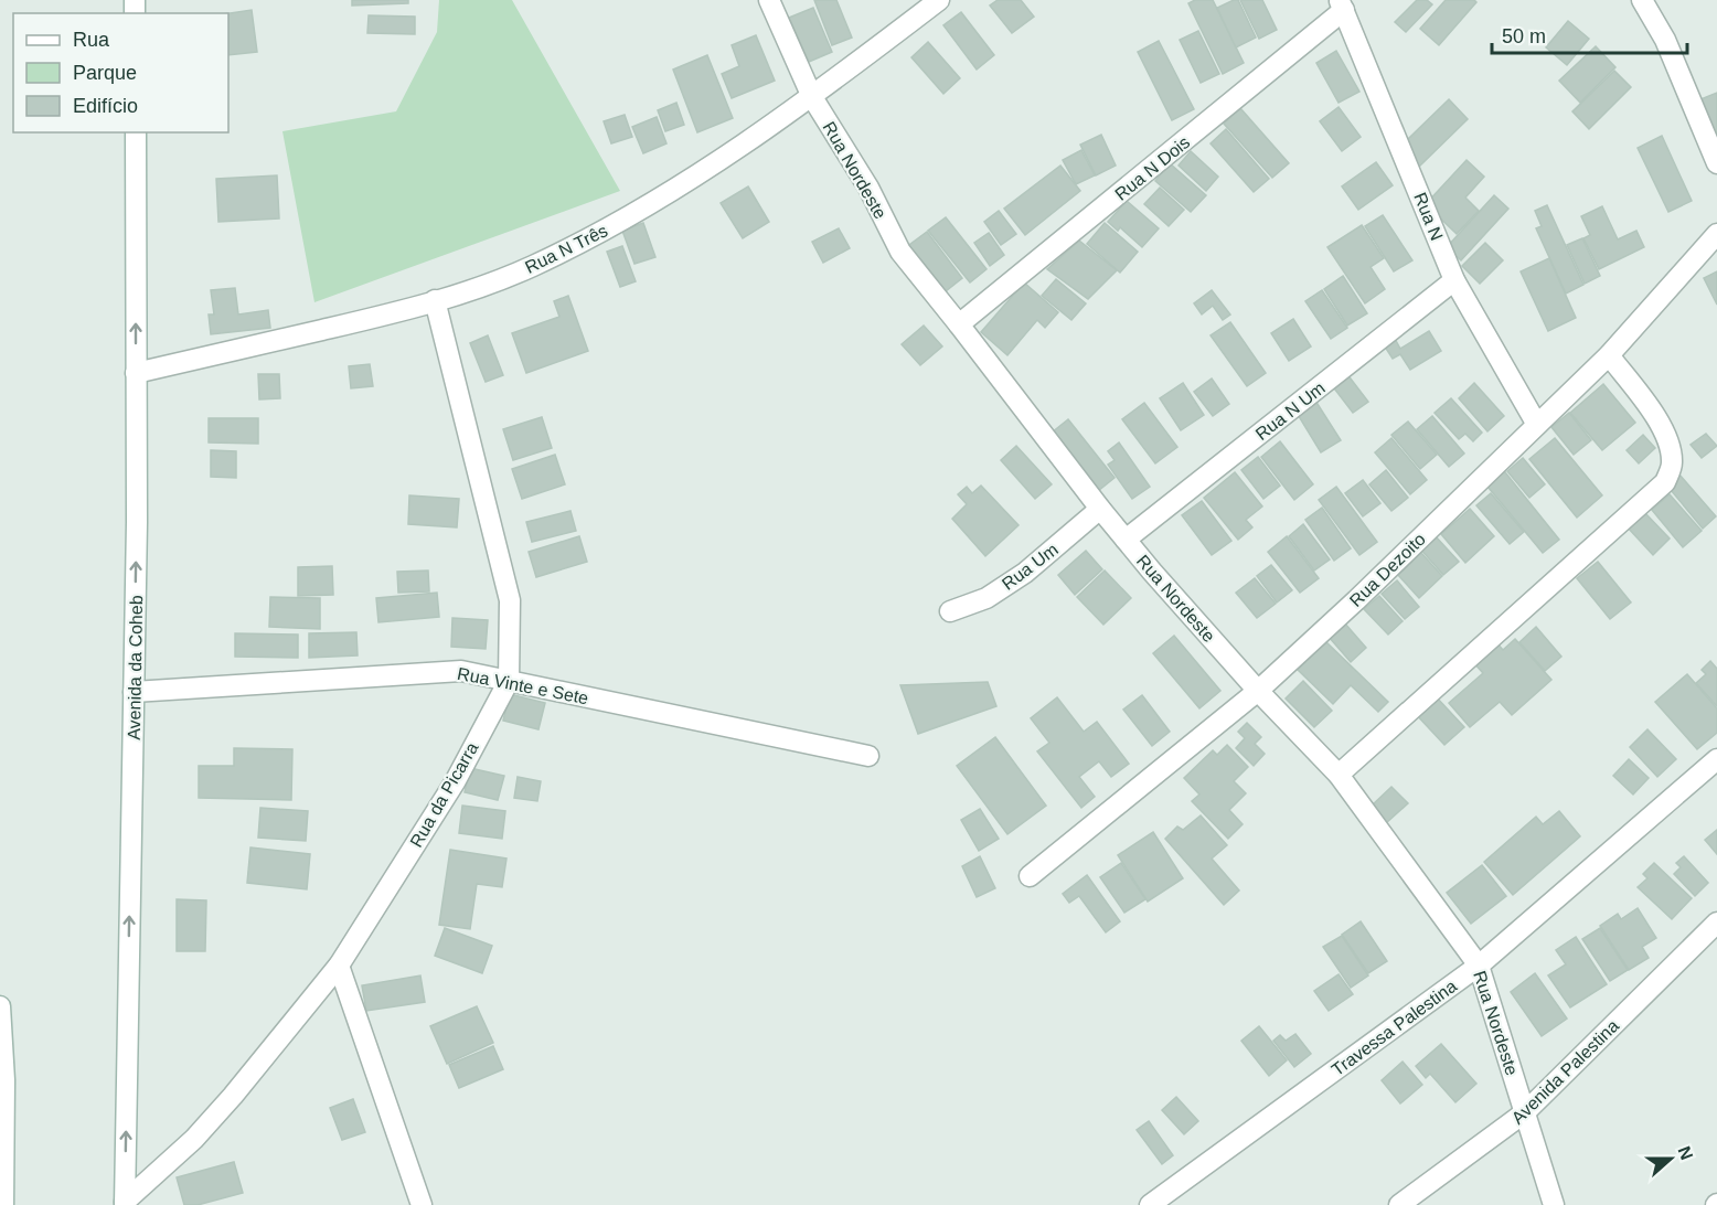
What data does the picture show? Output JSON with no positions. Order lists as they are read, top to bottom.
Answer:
{
  "streets": {
    "street": [
      "Rua N Dois",
      "Rua Nordeste",
      "Rua N",
      "Rua N Três",
      "Rua N Um",
      "Rua Um",
      "Rua Dezoito",
      "Avenida da Coheb",
      "Rua Vinte e Sete",
      "Rua da Picarra",
      "Travessa Palestina",
      "Avenida Palestina"
    ]
  },
  "crossings": [
    ["Rua N Dois", "Rua Nordeste"],
    ["Rua N Dois", "Rua N"],
    ["Rua Nordeste", "Rua N Três"],
    ["Rua Nordeste", "Rua N Um"],
    ["Rua Nordeste", "Rua Um"],
    ["Rua Nordeste", "Rua Dezoito"],
    ["Rua Nordeste", "Travessa Palestina"],
    ["Rua Nordeste", "Avenida Palestina"],
    ["Rua N", "Rua N Um"],
    ["Rua N", "Rua Dezoito"],
    ["Rua N Três", "Avenida da Coheb"],
    ["Rua N Três", "Rua da Picarra"],
    ["Avenida da Coheb", "Rua Vinte e Sete"],
    ["Avenida da Coheb", "Rua da Picarra"],
    ["Rua Vinte e Sete", "Rua da Picarra"]
  ],
  "one_way": ["Avenida da Coheb"],
  "legend": ["Rua", "Parque", "Edifício"],
  "scale_bar": "50 m",
  "north": "right"
}
